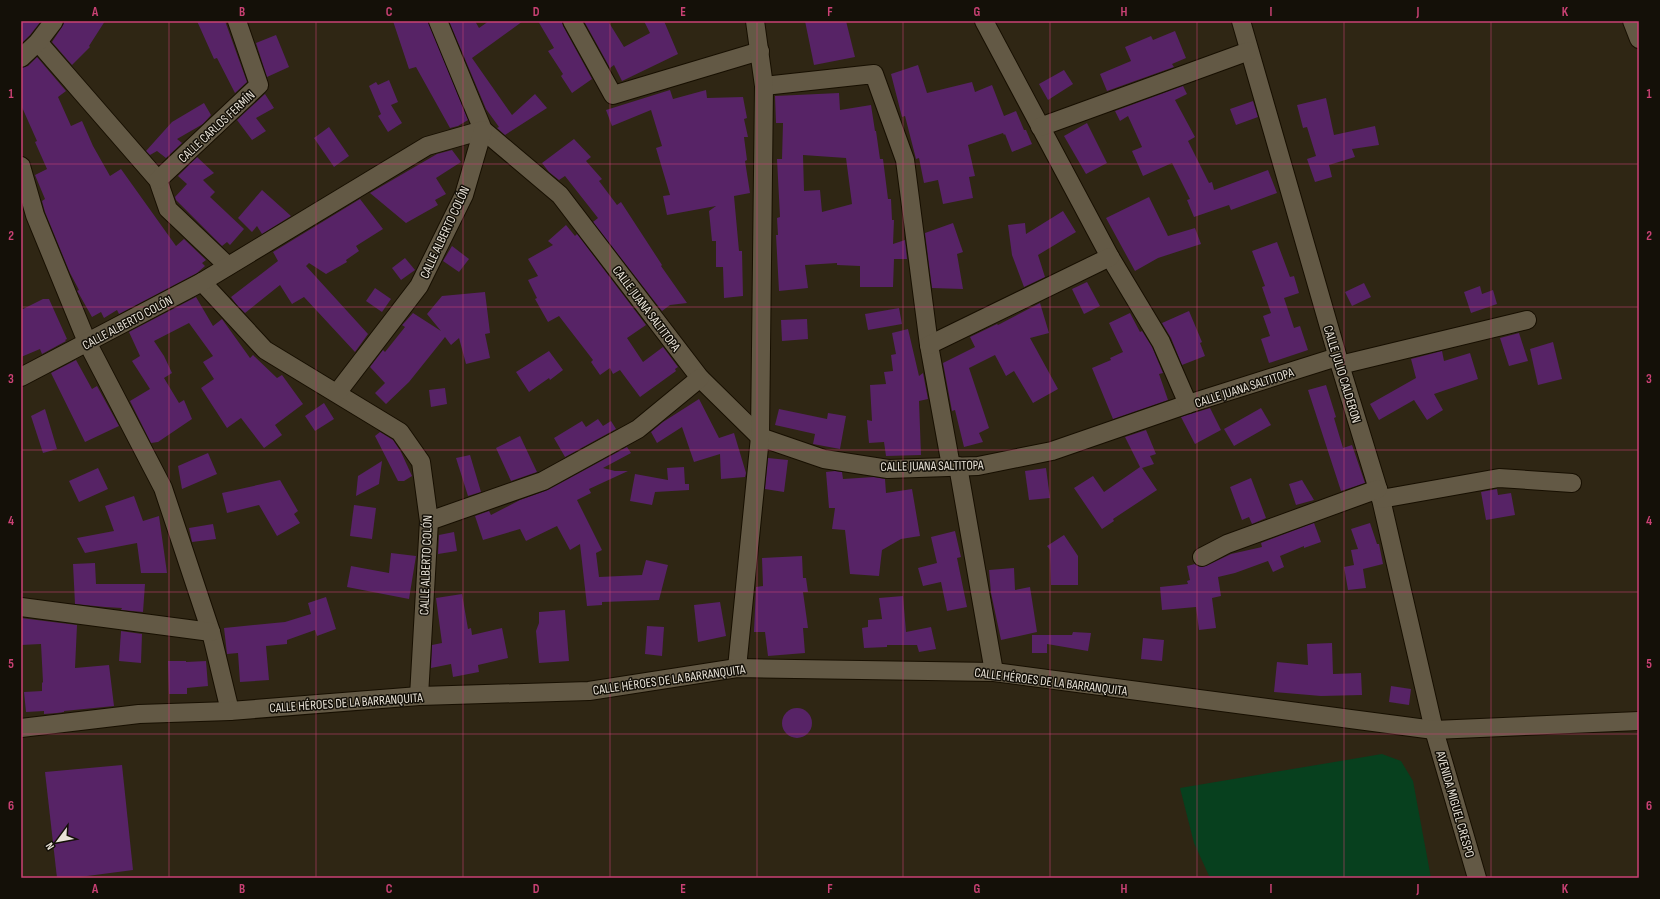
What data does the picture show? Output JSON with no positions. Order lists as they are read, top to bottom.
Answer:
{
  "streets": {
    "street": [
      "CALLE CARLOS FERMÍN",
      "CALLE ALBERTO COLÓN",
      "CALLE JUANA SALTITOPA",
      "CALLE JULIO CALDERON",
      "CALLE HÉROES DE LA BARRANQUITA",
      "AVENIDA MIGUEL CRESPO"
    ]
  },
  "crossings": [
    ["CALLE ALBERTO COLÓN", "CALLE JUANA SALTITOPA"],
    ["CALLE ALBERTO COLÓN", "CALLE HÉROES DE LA BARRANQUITA"],
    ["CALLE JUANA SALTITOPA", "CALLE JULIO CALDERON"],
    ["CALLE JULIO CALDERON", "CALLE HÉROES DE LA BARRANQUITA"],
    ["CALLE JULIO CALDERON", "AVENIDA MIGUEL CRESPO"],
    ["CALLE HÉROES DE LA BARRANQUITA", "AVENIDA MIGUEL CRESPO"]
  ],
  "north": "bottom left",
  "grid": {
    "columns": [
      "A",
      "B",
      "C",
      "D",
      "E",
      "F",
      "G",
      "H",
      "I",
      "J",
      "K"
    ],
    "rows": [
      "1",
      "2",
      "3",
      "4",
      "5",
      "6"
    ]
  }
}
